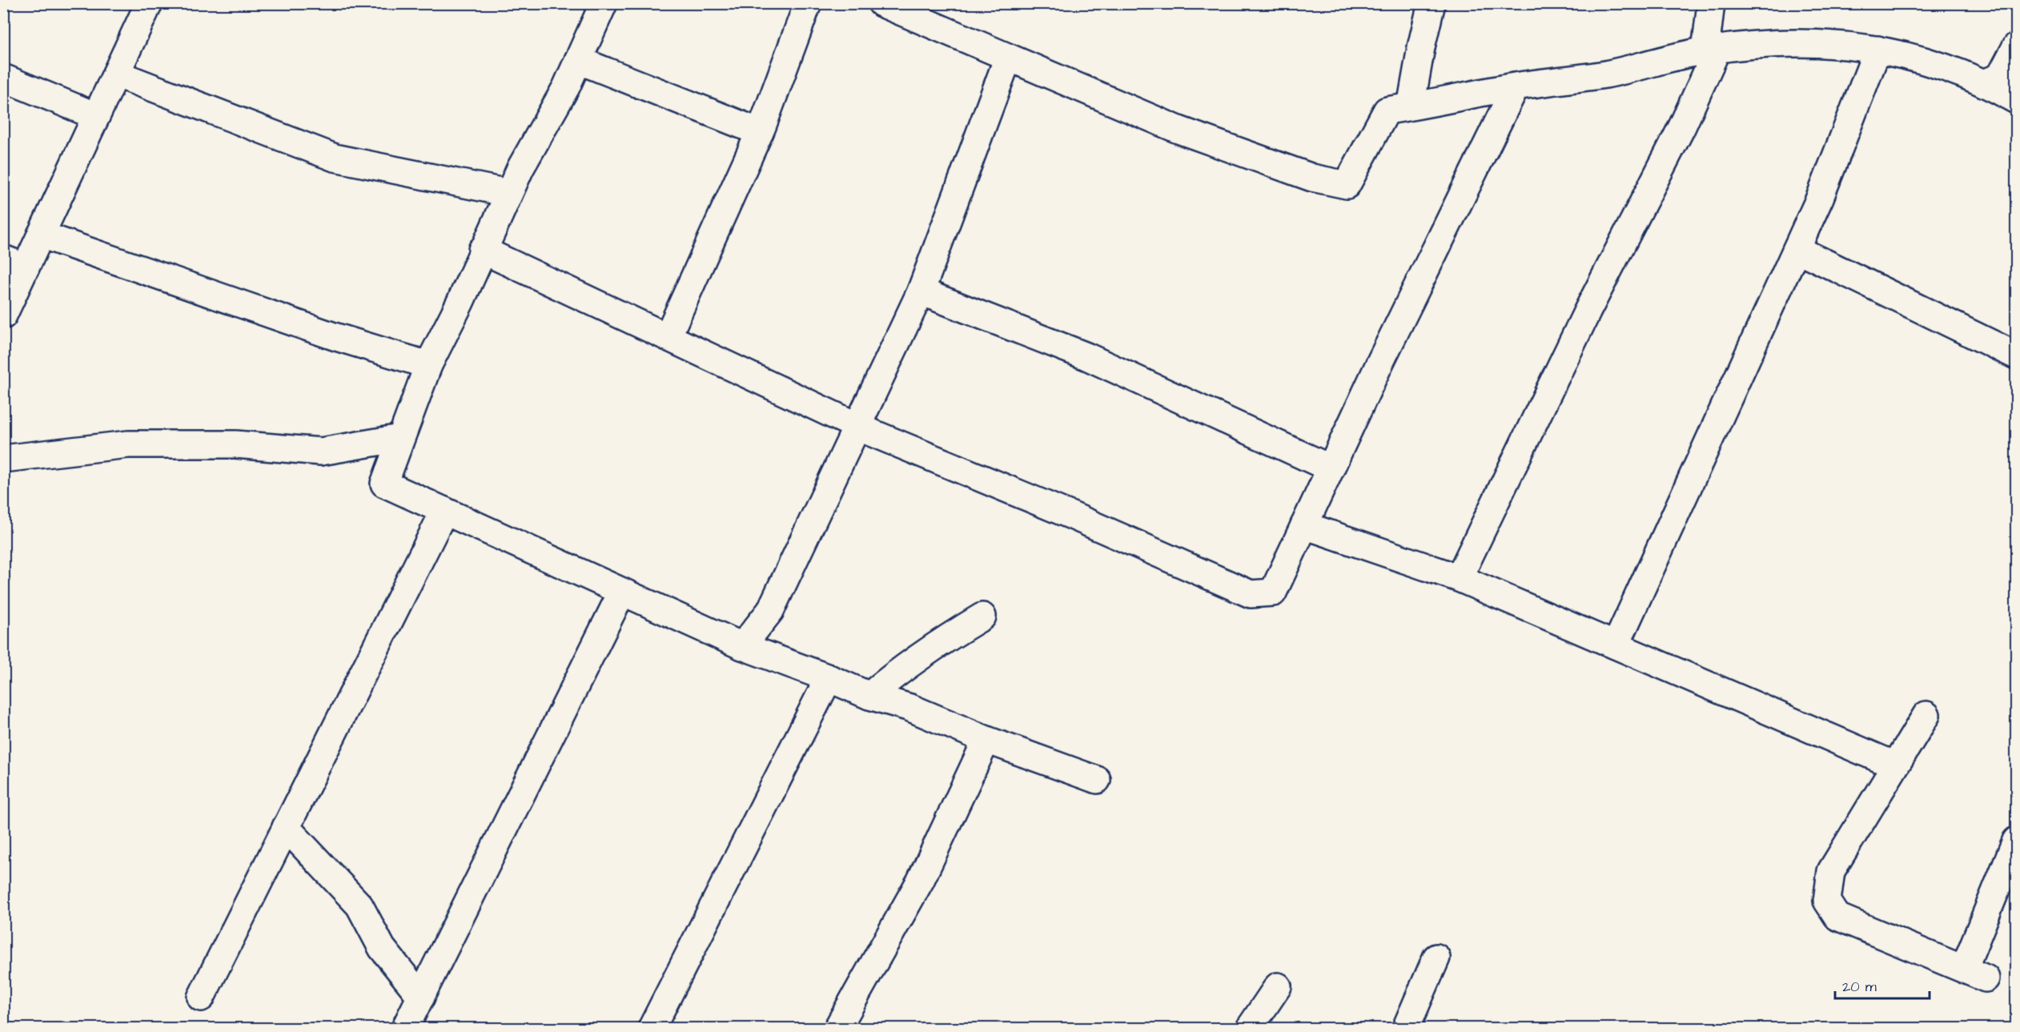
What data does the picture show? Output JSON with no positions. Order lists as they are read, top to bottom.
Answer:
{
  "scale_bar": "20 m"
}
